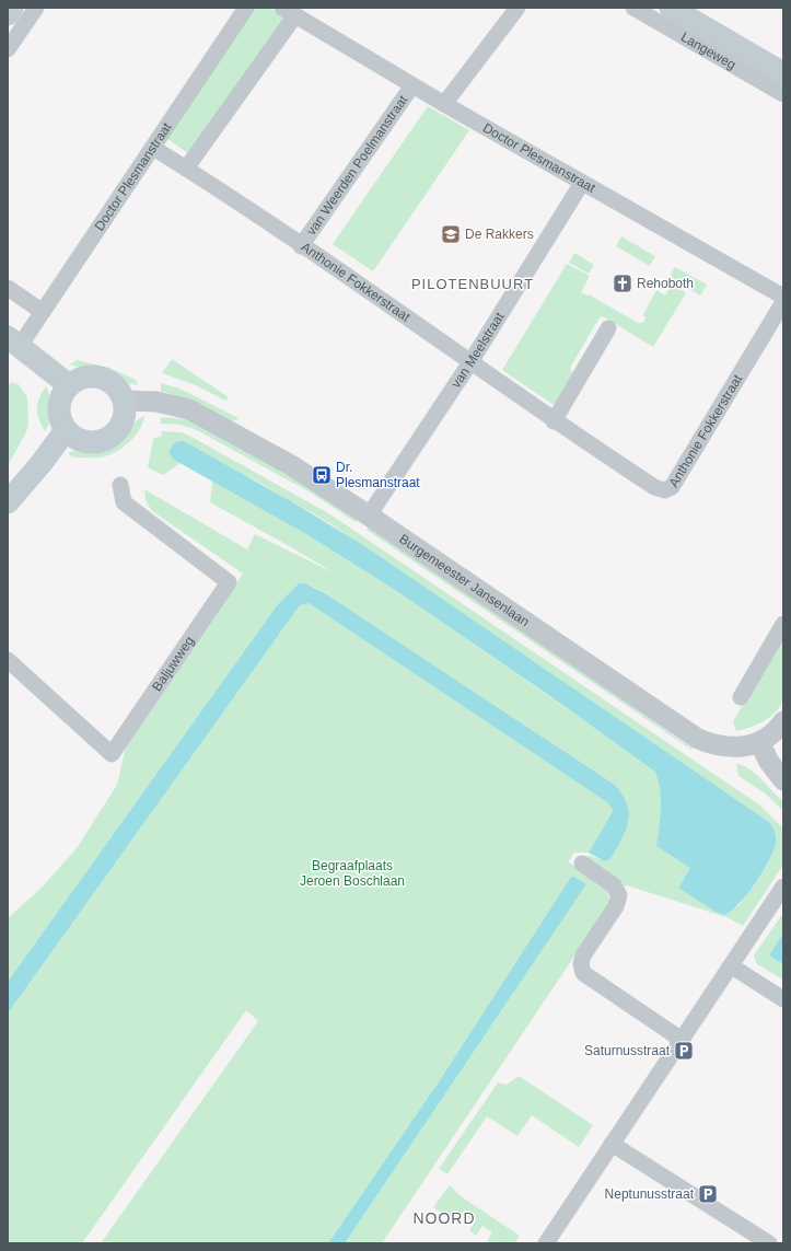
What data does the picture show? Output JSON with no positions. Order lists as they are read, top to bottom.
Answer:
{
  "streets": {
    "main road": ["Langeweg"],
    "street": [
      "Doctor Plesmanstraat",
      "van Weerden Poelmanstraat",
      "Anthonie Fokkerstraat",
      "van Meelstraat",
      "Burgemeester Jansenlaan",
      "Baljuwweg"
    ]
  },
  "crossings": [
    ["Doctor Plesmanstraat", "van Weerden Poelmanstraat"],
    ["Doctor Plesmanstraat", "Anthonie Fokkerstraat"],
    ["Doctor Plesmanstraat", "van Meelstraat"],
    ["van Weerden Poelmanstraat", "Anthonie Fokkerstraat"],
    ["Anthonie Fokkerstraat", "van Meelstraat"],
    ["van Meelstraat", "Burgemeester Jansenlaan"]
  ],
  "districts": ["PILOTENBUURT", "NOORD"],
  "parks": ["Begraafplaats Jeroen Boschlaan"],
  "places": {
    "school or university": ["De Rakkers"],
    "church": ["Rehoboth"],
    "bus stop": ["Dr. Plesmanstraat"],
    "parking": ["Saturnusstraat", "Neptunusstraat"]
  }
}
